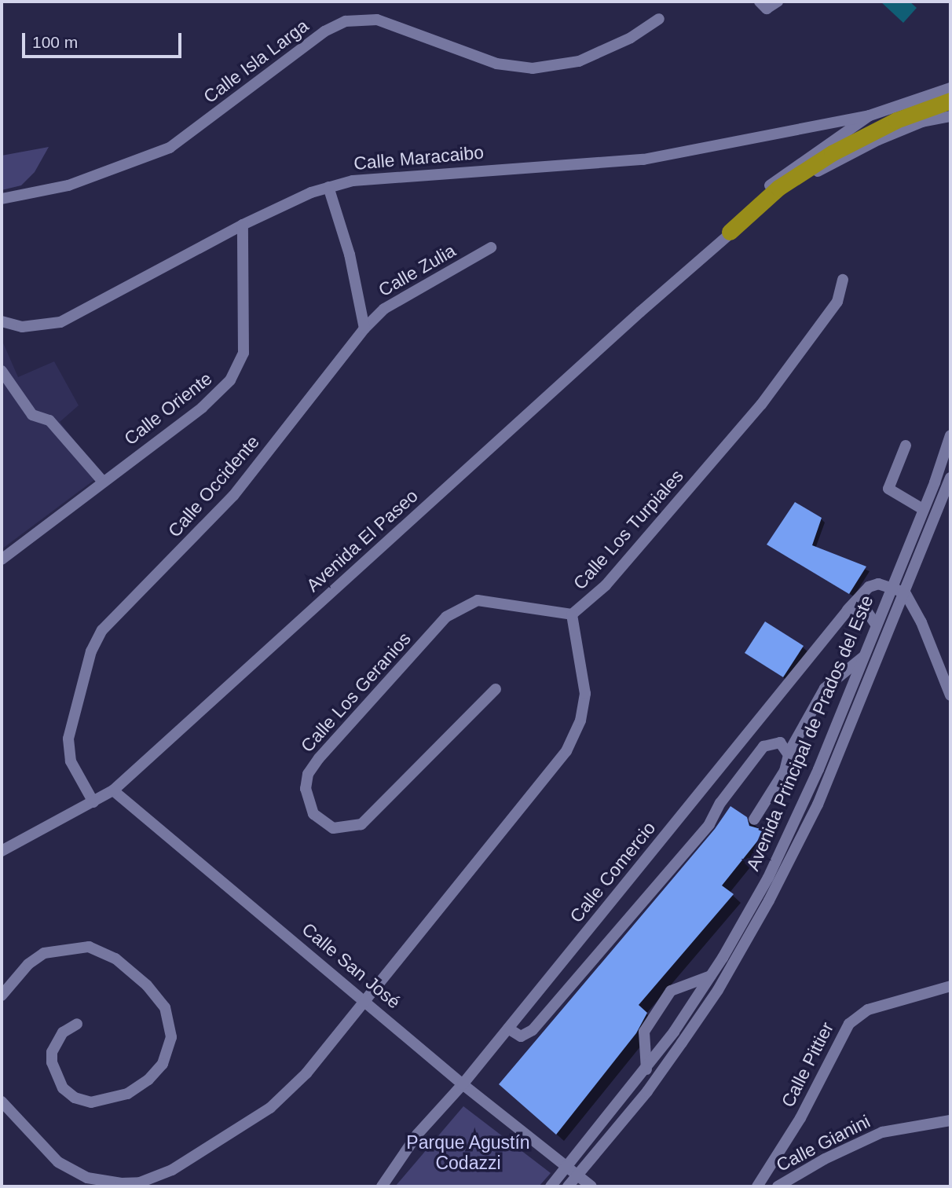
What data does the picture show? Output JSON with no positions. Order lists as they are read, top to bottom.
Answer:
{
  "streets": {
    "street": [
      "Calle Isla Larga",
      "Calle Maracaibo",
      "Calle Zulia",
      "Calle Oriente",
      "Calle Occidente",
      "Calle Los Turpiales",
      "Avenida El Paseo",
      "Calle Los Geranios",
      "Avenida Principal de Prados del Este",
      "Calle Comercio",
      "Calle San José",
      "Calle Pittier",
      "Calle Gianini"
    ]
  },
  "crossings": [
    ["Calle Maracaibo", "Calle Oriente"],
    ["Calle Maracaibo", "Avenida El Paseo"],
    ["Calle Zulia", "Calle Occidente"],
    ["Calle Occidente", "Avenida El Paseo"],
    ["Calle Los Turpiales", "Calle Los Geranios"],
    ["Calle Los Turpiales", "Calle San José"],
    ["Avenida El Paseo", "Calle San José"],
    ["Avenida Principal de Prados del Este", "Calle Comercio"],
    ["Avenida Principal de Prados del Este", "Calle San José"],
    ["Calle Comercio", "Calle San José"]
  ],
  "parks": ["Parque Agustín Codazzi"],
  "scale_bar": "100 m"
}
